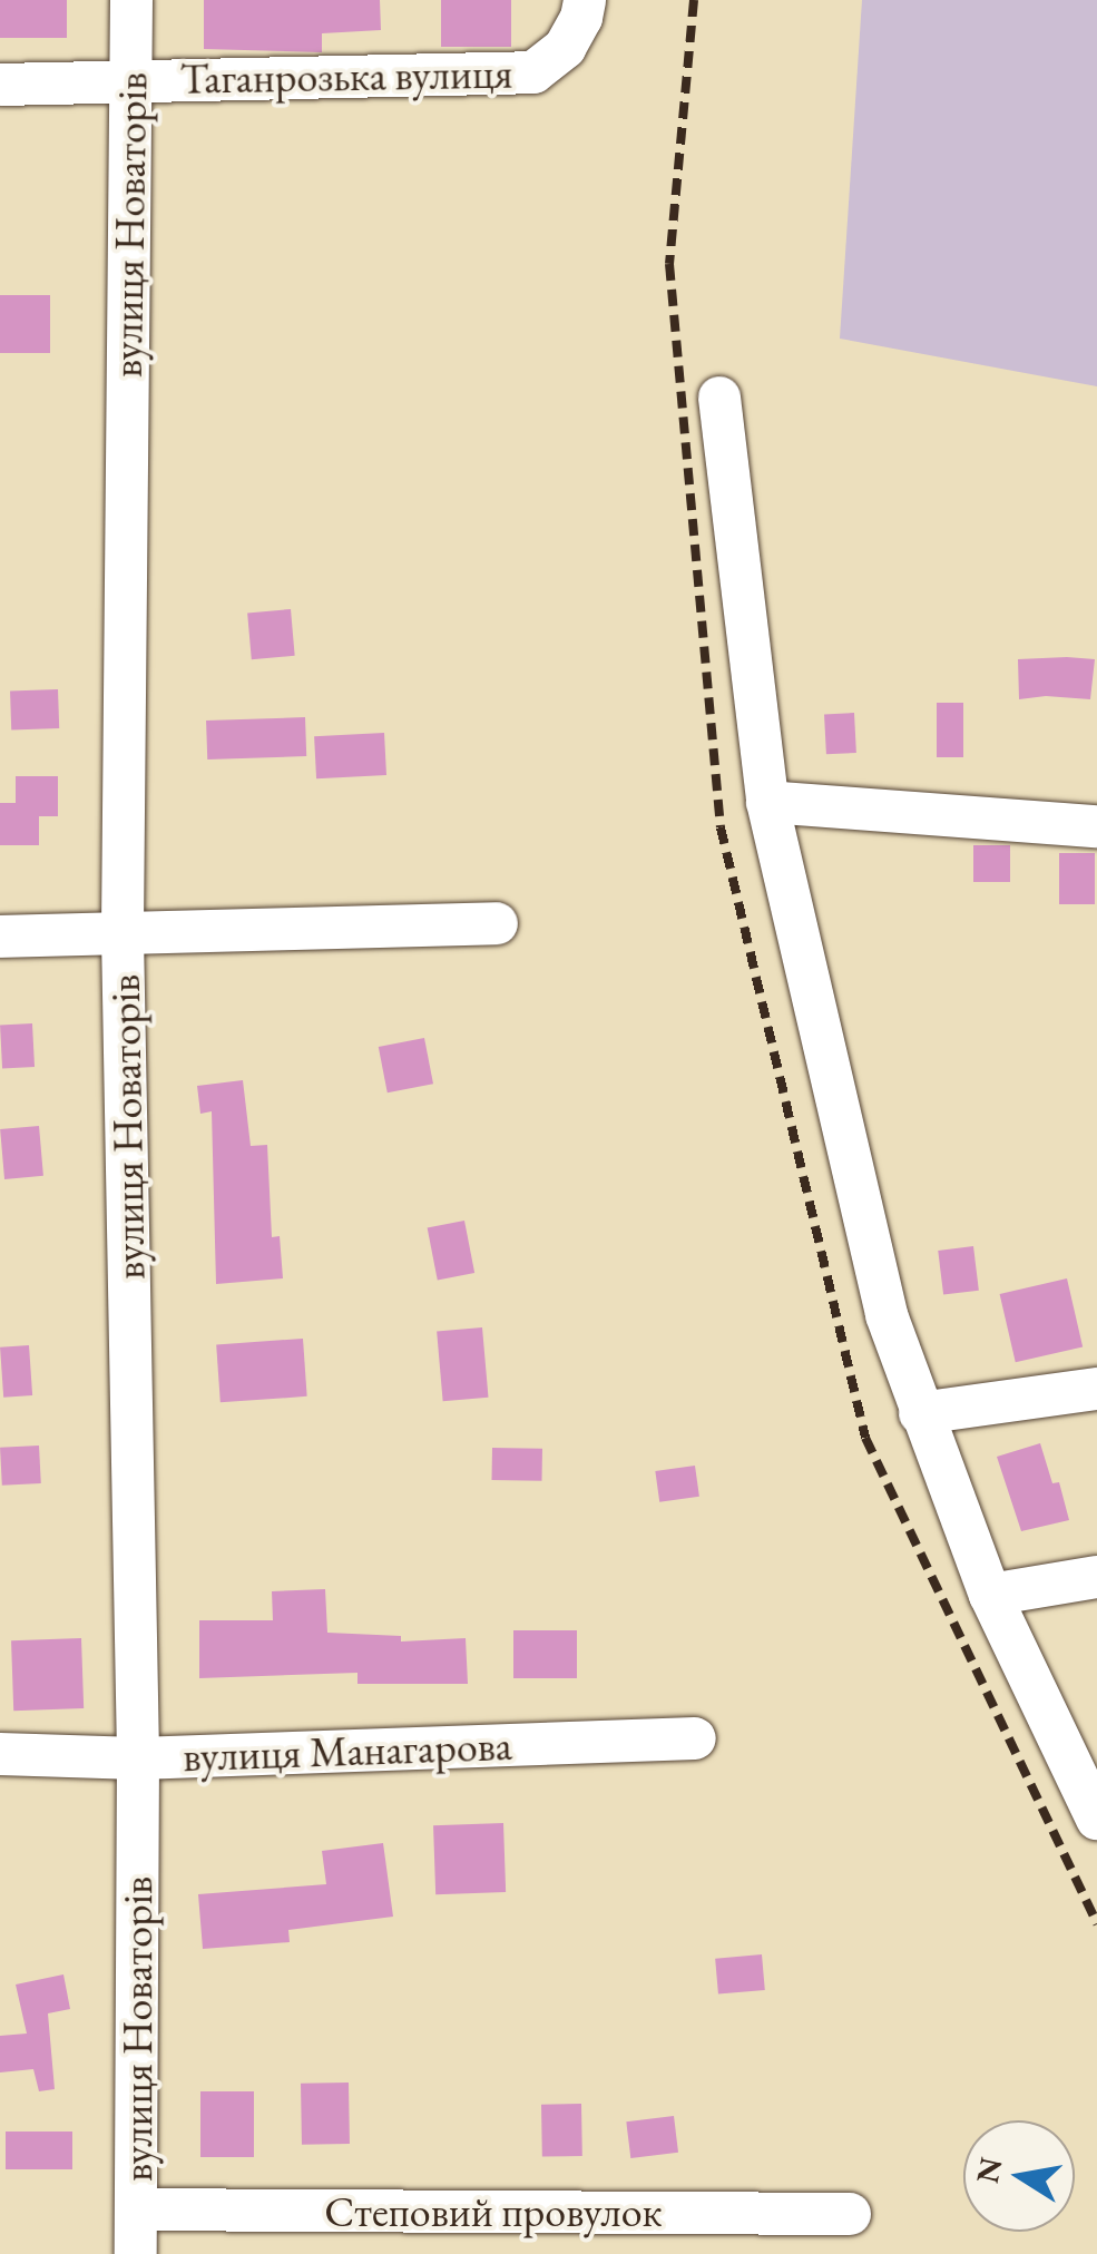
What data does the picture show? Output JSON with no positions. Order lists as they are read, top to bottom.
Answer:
{
  "streets": {
    "street": [
      "Таганрозька вулиця",
      "вулиця Новаторів",
      "вулиця Манагарова",
      "Степовий провулок"
    ]
  },
  "crossings": [
    ["Таганрозька вулиця", "вулиця Новаторів"],
    ["вулиця Новаторів", "вулиця Манагарова"],
    ["вулиця Новаторів", "Степовий провулок"]
  ],
  "north": "left"
}
